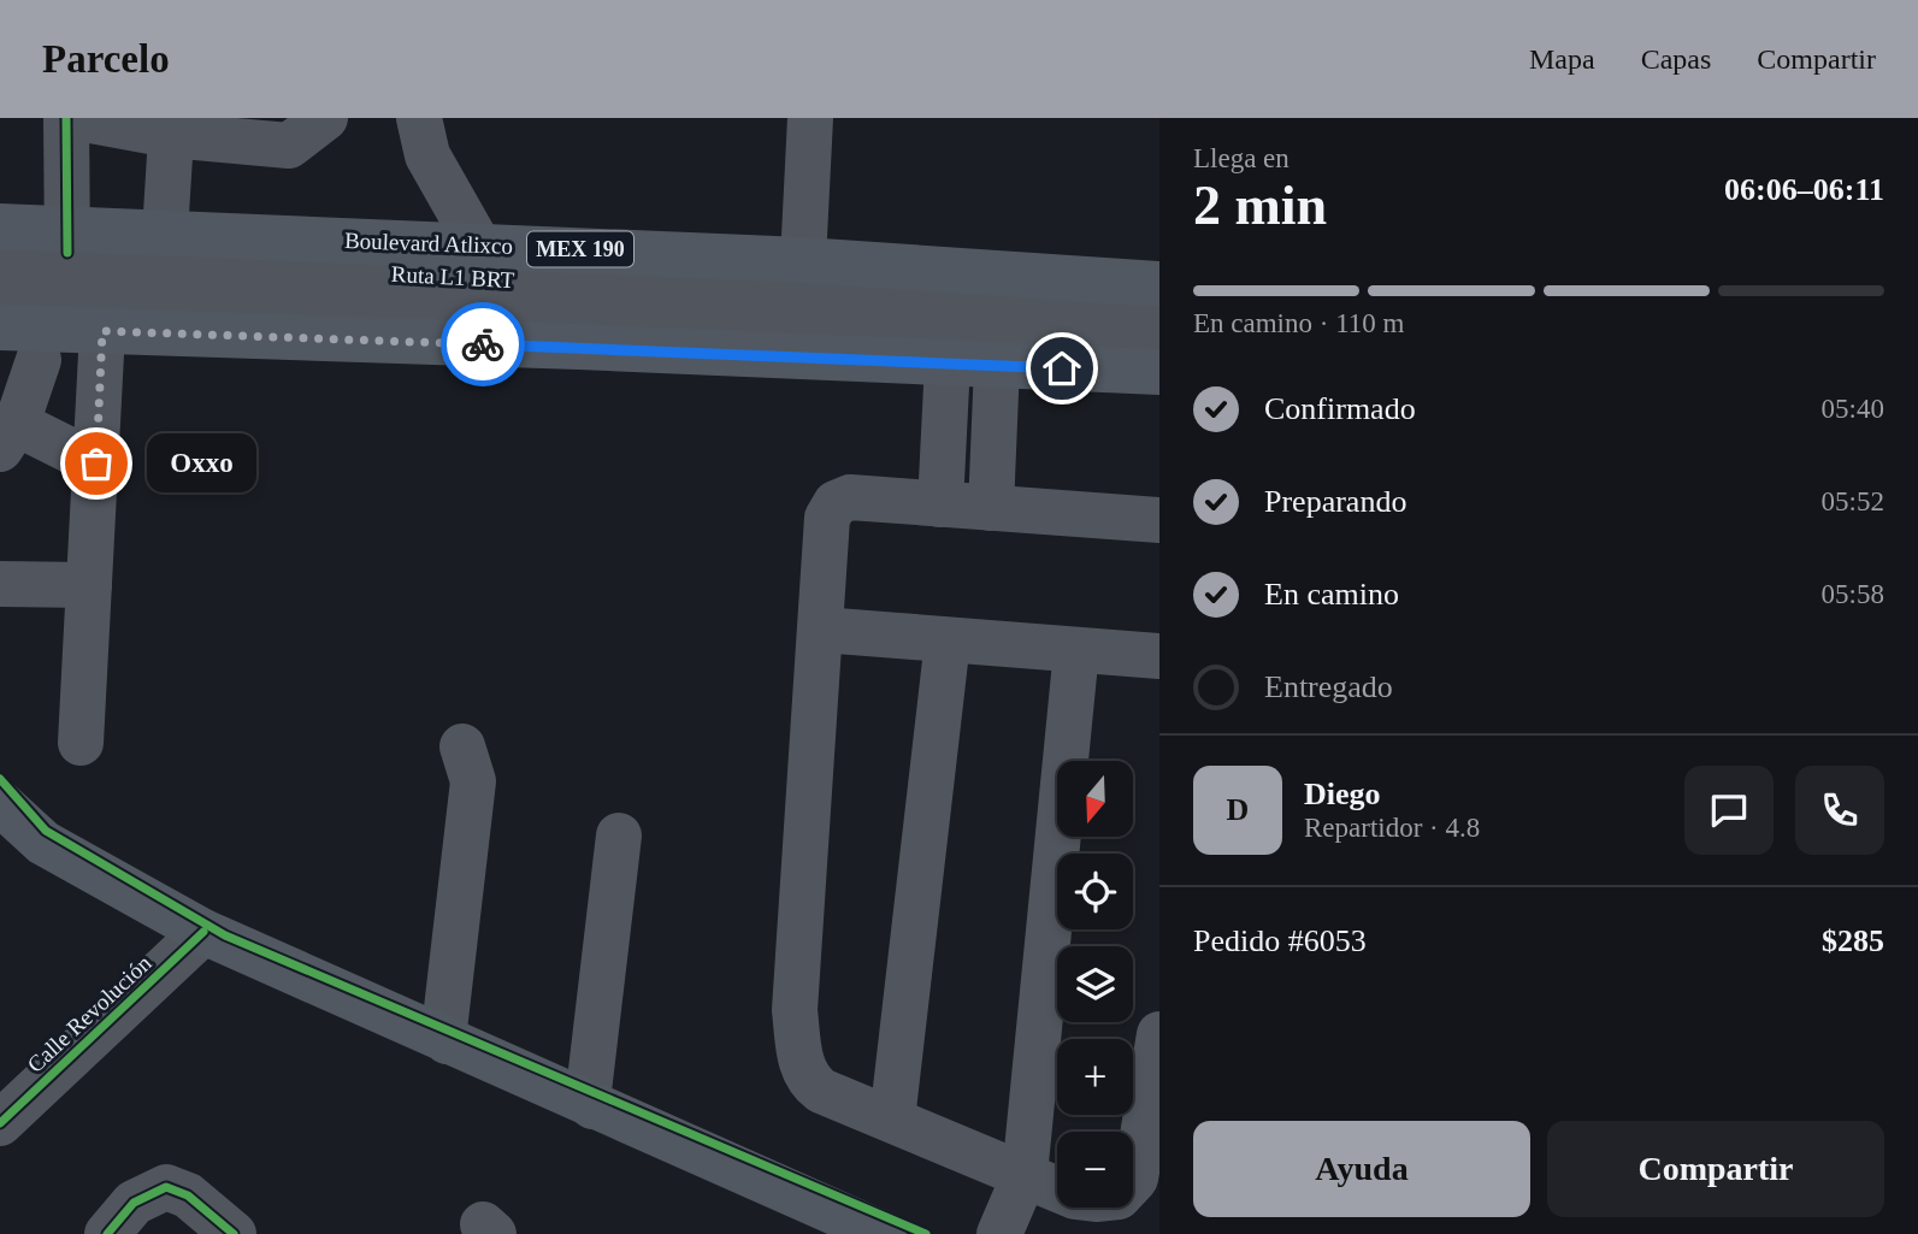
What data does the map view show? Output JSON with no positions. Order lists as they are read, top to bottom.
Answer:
{
  "streets": {
    "main road": ["Boulevard Atlixco", "MEX 190"],
    "street": ["Ruta L1 BRT", "Calle Revolución"]
  },
  "crossings": [
    ["Boulevard Atlixco", "Ruta L1 BRT"]
  ],
  "places": ["Oxxo"],
  "north": "bottom",
  "page": {
    "header": "Parcelo",
    "nav": ["Mapa", "Capas", "Compartir"],
    "heading": ["2 min", "Llega en", "06:06–06:11"],
    "panel": [
      "Diego",
      "Repartidor · 4.8",
      "Pedido #6053",
      "$285"
    ],
    "bar": "En camino · 110 m",
    "list": [
      ["Confirmado", "05:40"],
      ["Preparando", "05:52"],
      ["En camino", "05:58"],
      "Entregado"
    ],
    "bubble": "Oxxo",
    "map_buttons": ["+", "−"],
    "round": "D",
    "buttons": ["Ayuda", "Compartir"]
  }
}
